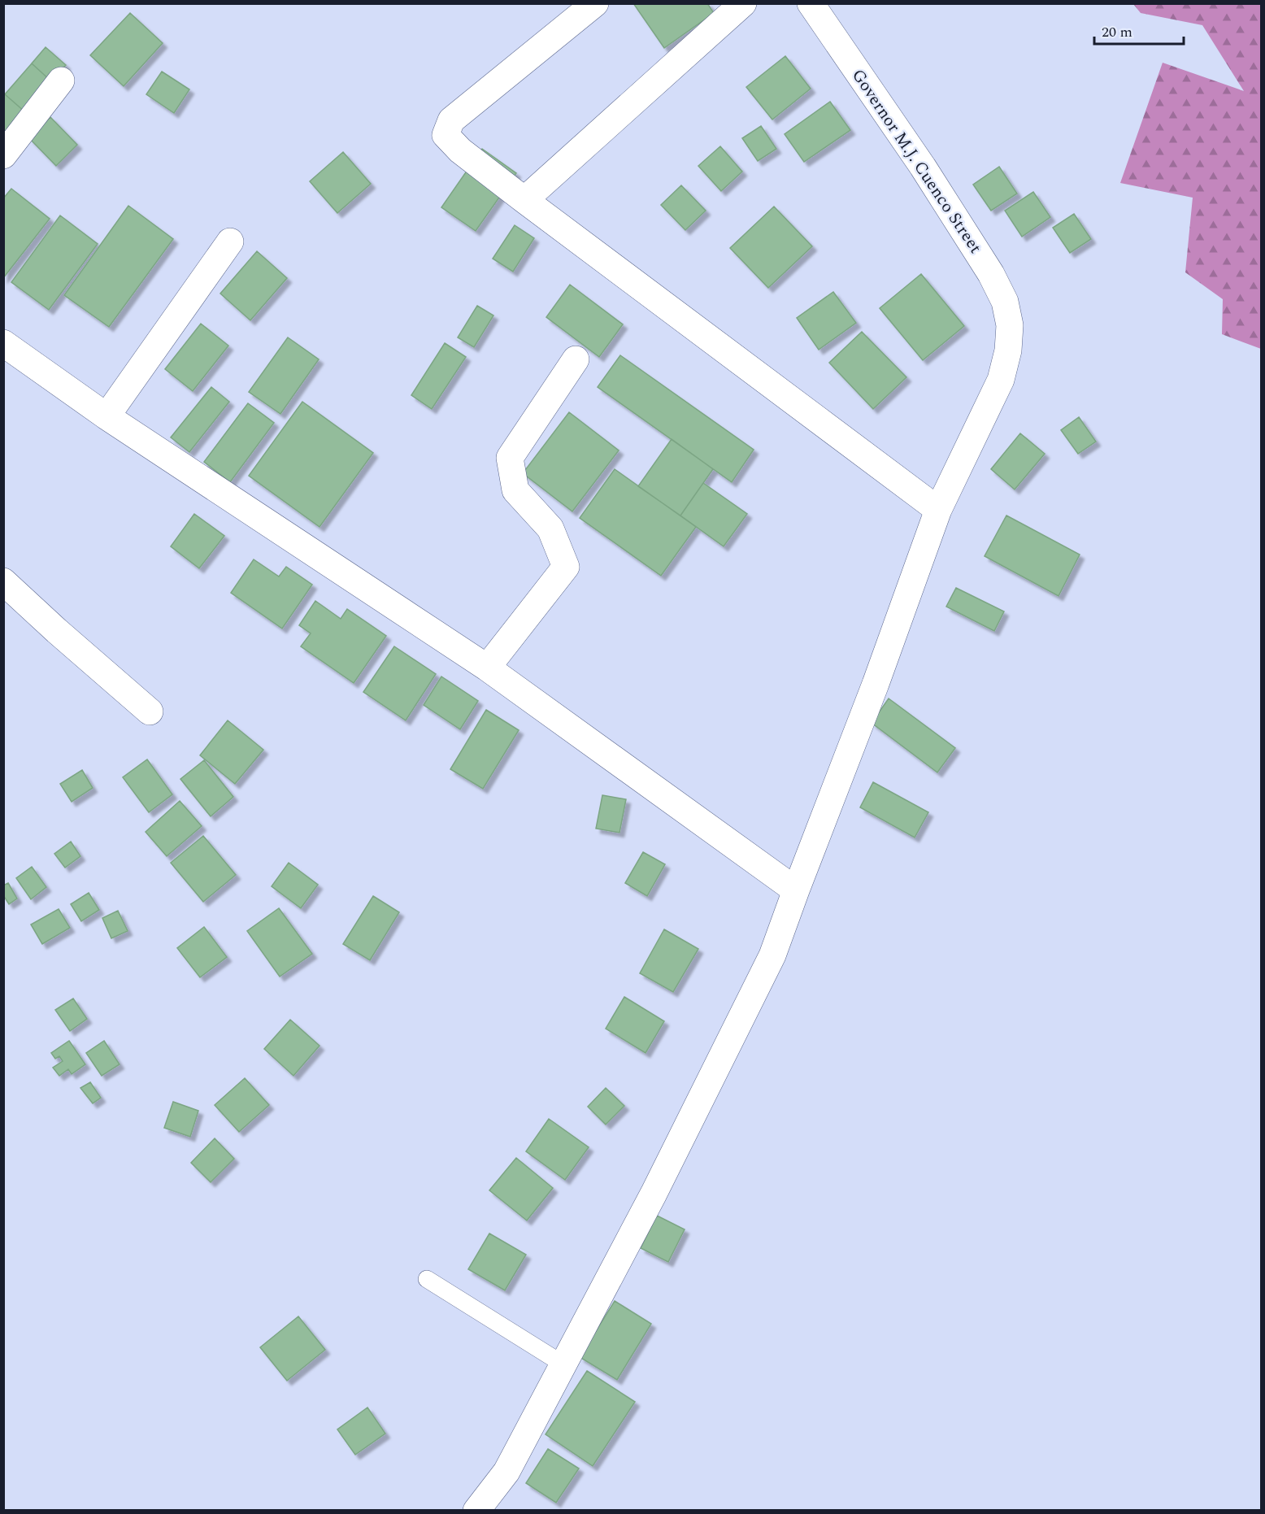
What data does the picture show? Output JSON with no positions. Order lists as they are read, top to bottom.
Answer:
{
  "streets": {
    "street": ["Governor M.J. Cuenco Street"]
  },
  "scale_bar": "20 m"
}
